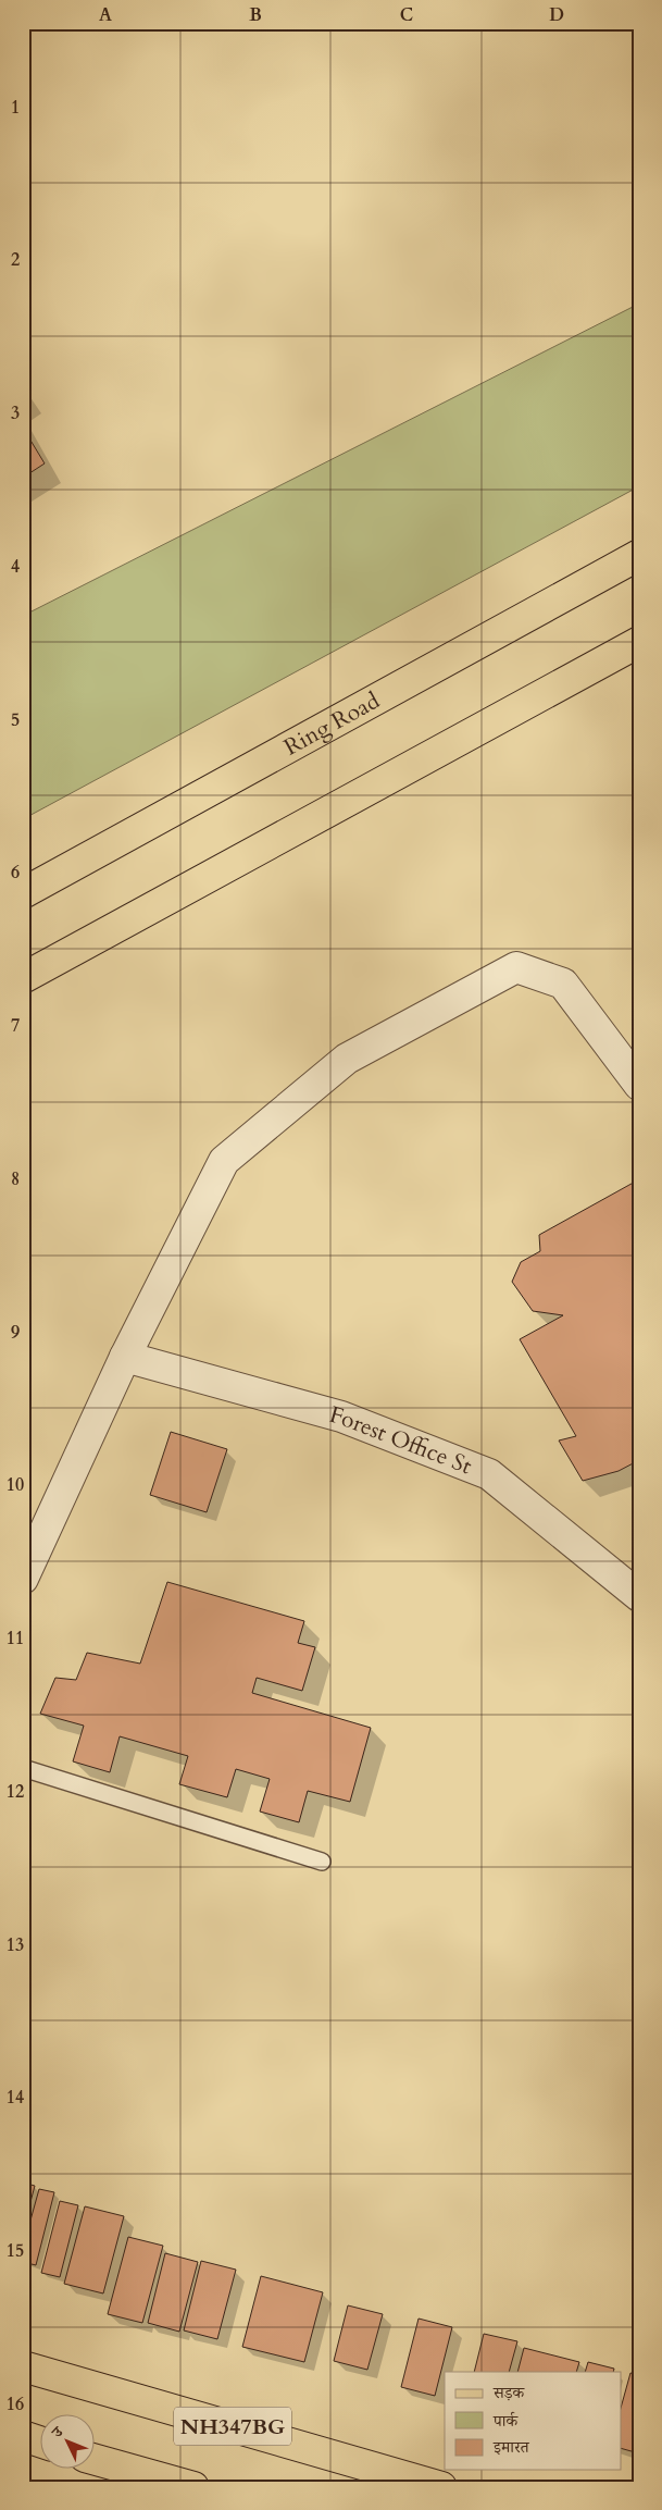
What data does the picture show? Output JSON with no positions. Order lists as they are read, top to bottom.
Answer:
{
  "streets": {
    "main road": ["Ring Road", "NH347BG"],
    "street": ["Forest Office St"]
  },
  "legend": ["सड़क", "पार्क", "इमारत"],
  "north": "top left",
  "grid": {
    "columns": [
      "A",
      "B",
      "C",
      "D"
    ],
    "rows": [
      "1",
      "2",
      "3",
      "4",
      "5",
      "6",
      "7",
      "8",
      "9",
      "10",
      "11",
      "12",
      "13",
      "14",
      "15",
      "16"
    ]
  }
}
